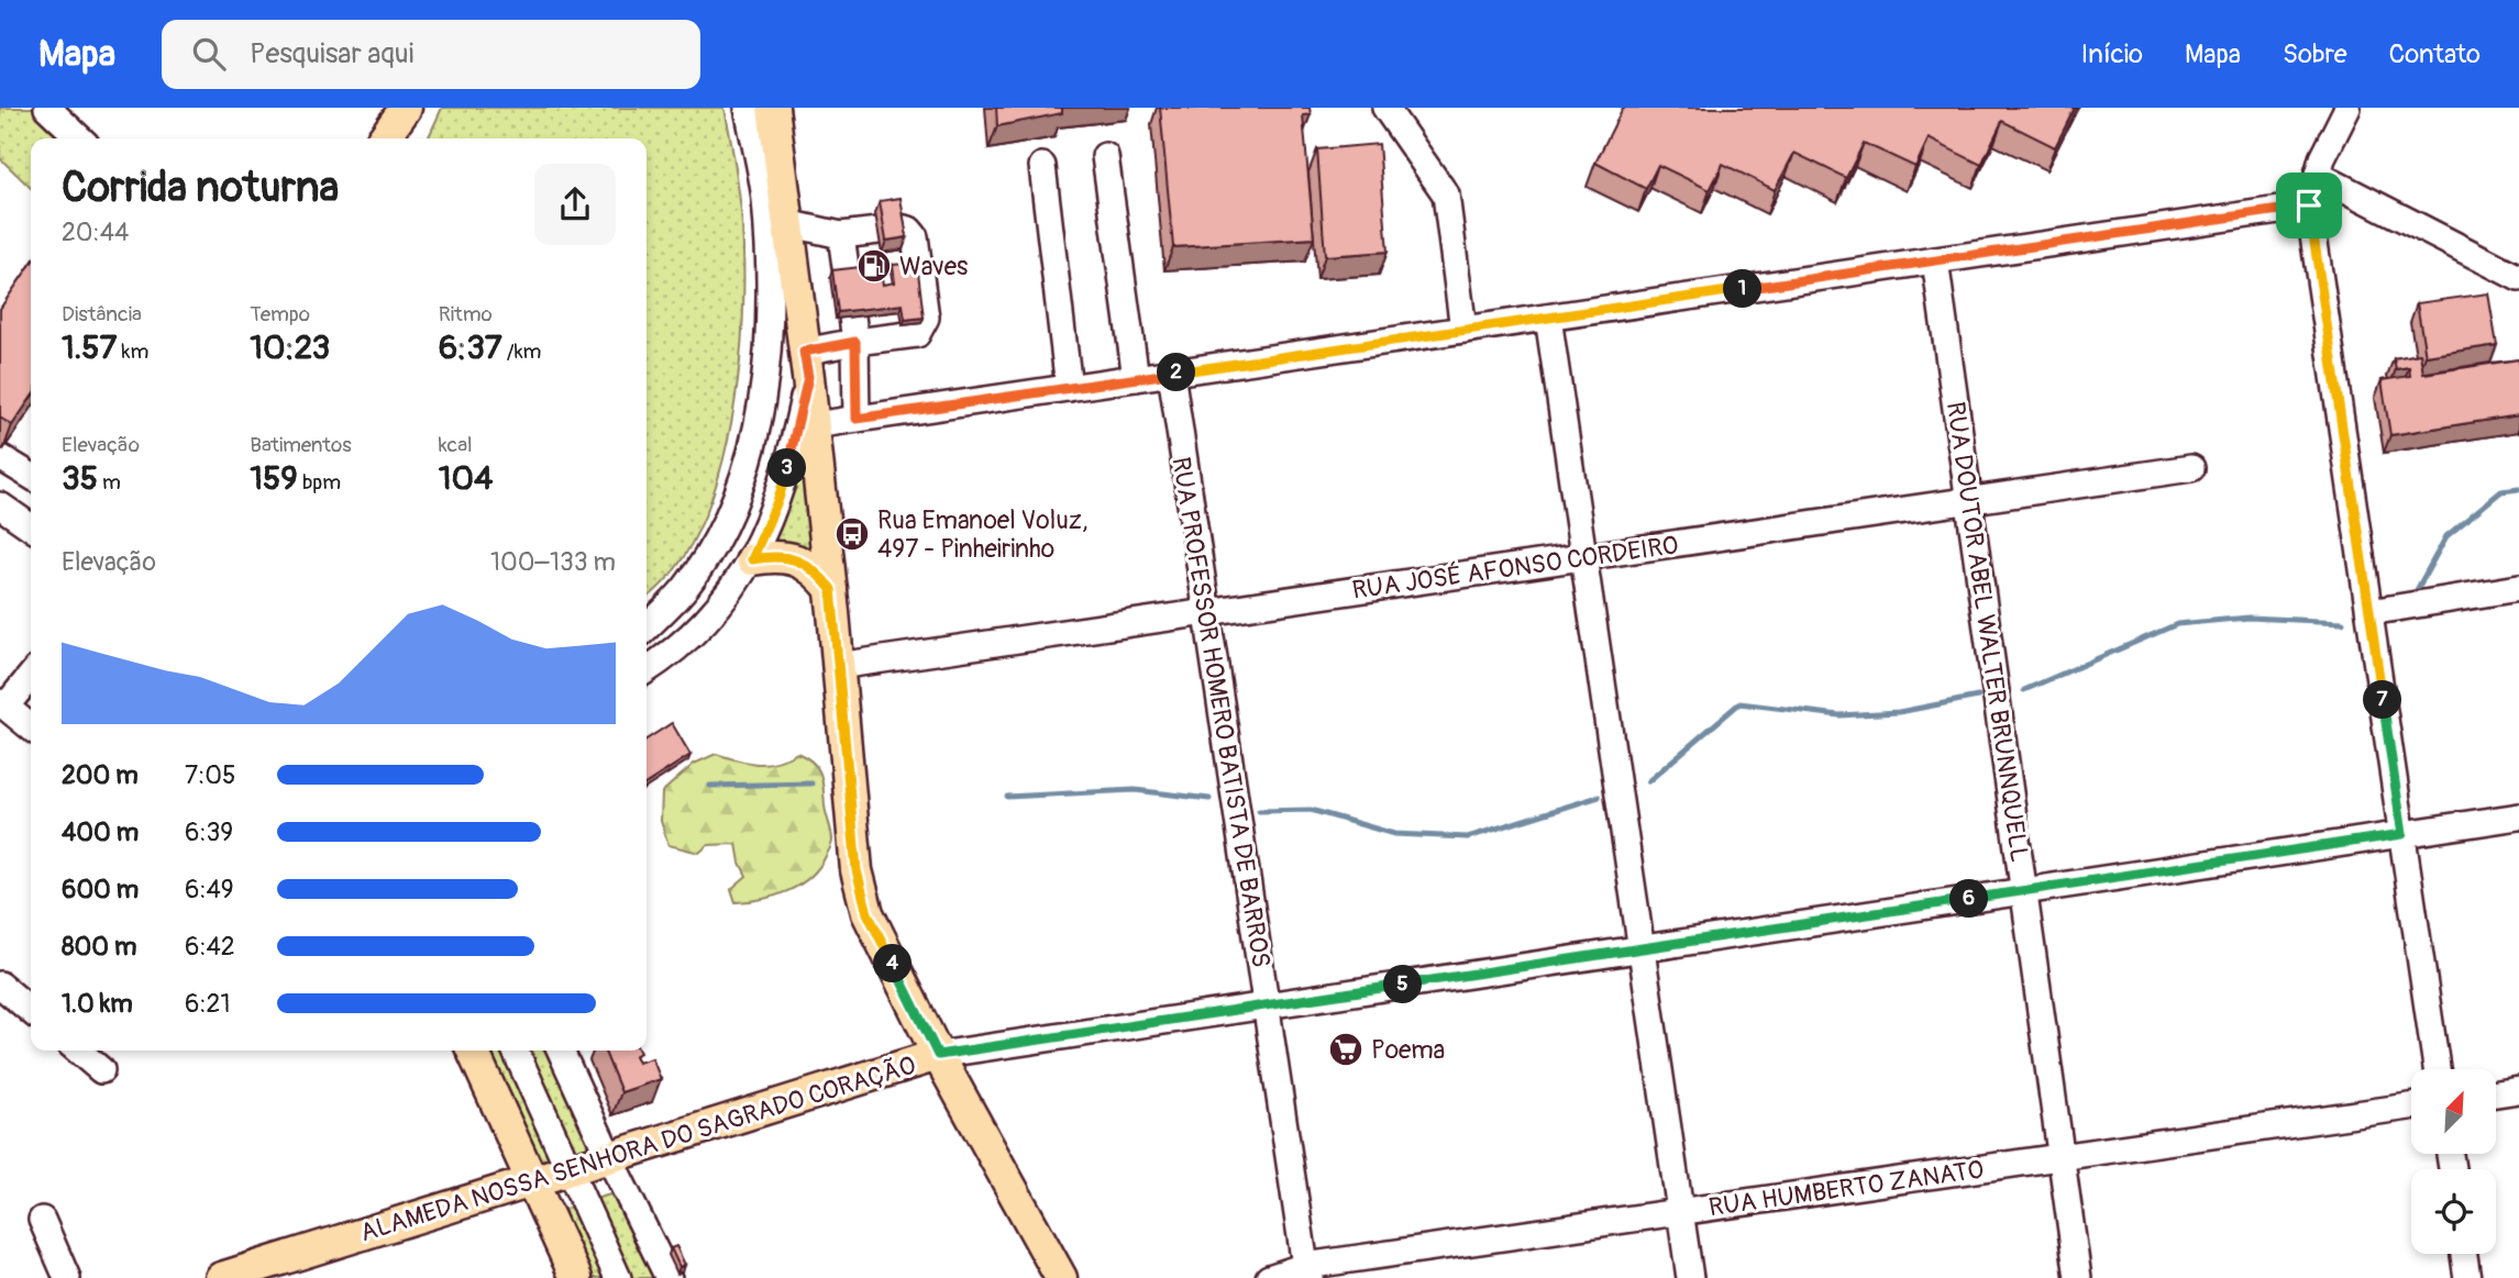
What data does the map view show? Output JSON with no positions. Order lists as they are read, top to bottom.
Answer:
{
  "streets": {
    "main road": ["ALAMEDA NOSSA SENHORA DO SAGRADO CORAÇÃO"],
    "street": [
      "RUA JOSÉ AFONSO CORDEIRO",
      "RUA DOUTOR ABEL WALTER BRUNNQUELL",
      "RUA PROFESSOR HOMERO BATISTA DE BARROS",
      "RUA HUMBERTO ZANATO"
    ]
  },
  "crossings": [
    ["RUA JOSÉ AFONSO CORDEIRO", "RUA DOUTOR ABEL WALTER BRUNNQUELL"],
    ["RUA JOSÉ AFONSO CORDEIRO", "RUA PROFESSOR HOMERO BATISTA DE BARROS"],
    ["RUA DOUTOR ABEL WALTER BRUNNQUELL", "ALAMEDA NOSSA SENHORA DO SAGRADO CORAÇÃO"],
    ["RUA DOUTOR ABEL WALTER BRUNNQUELL", "RUA HUMBERTO ZANATO"],
    ["RUA PROFESSOR HOMERO BATISTA DE BARROS", "ALAMEDA NOSSA SENHORA DO SAGRADO CORAÇÃO"],
    ["RUA PROFESSOR HOMERO BATISTA DE BARROS", "RUA HUMBERTO ZANATO"]
  ],
  "places": {
    "fuel station": ["Waves"],
    "bus stop": ["Rua Emanoel Voluz, 497 - Pinheirinho"],
    "supermarket": ["Poema"]
  },
  "north": "top right",
  "page": {
    "header": "Mapa",
    "search": "Pesquisar aqui",
    "nav": [
      "Início",
      "Mapa",
      "Sobre",
      "Contato"
    ],
    "heading": ["Corrida noturna", "20:44"],
    "pins": [
      "1",
      "2",
      "3",
      "7",
      "6",
      "4",
      "5"
    ],
    "stats": [
      ["Distância", "1.57 km"],
      ["Tempo", "10:23"],
      ["Ritmo", "6:37 /km"],
      ["Elevação", "35 m"],
      ["Batimentos", "159 bpm"],
      ["kcal", "104"]
    ],
    "chart": ["Elevação", "100–133 m"],
    "list": [
      {
        "name": "200 m",
        "note": "7:05"
      },
      {
        "name": "400 m",
        "note": "6:39"
      },
      {
        "name": "600 m",
        "note": "6:49"
      },
      {
        "name": "800 m",
        "note": "6:42"
      },
      {
        "name": "1.0 km",
        "note": "6:21"
      }
    ]
  }
}
